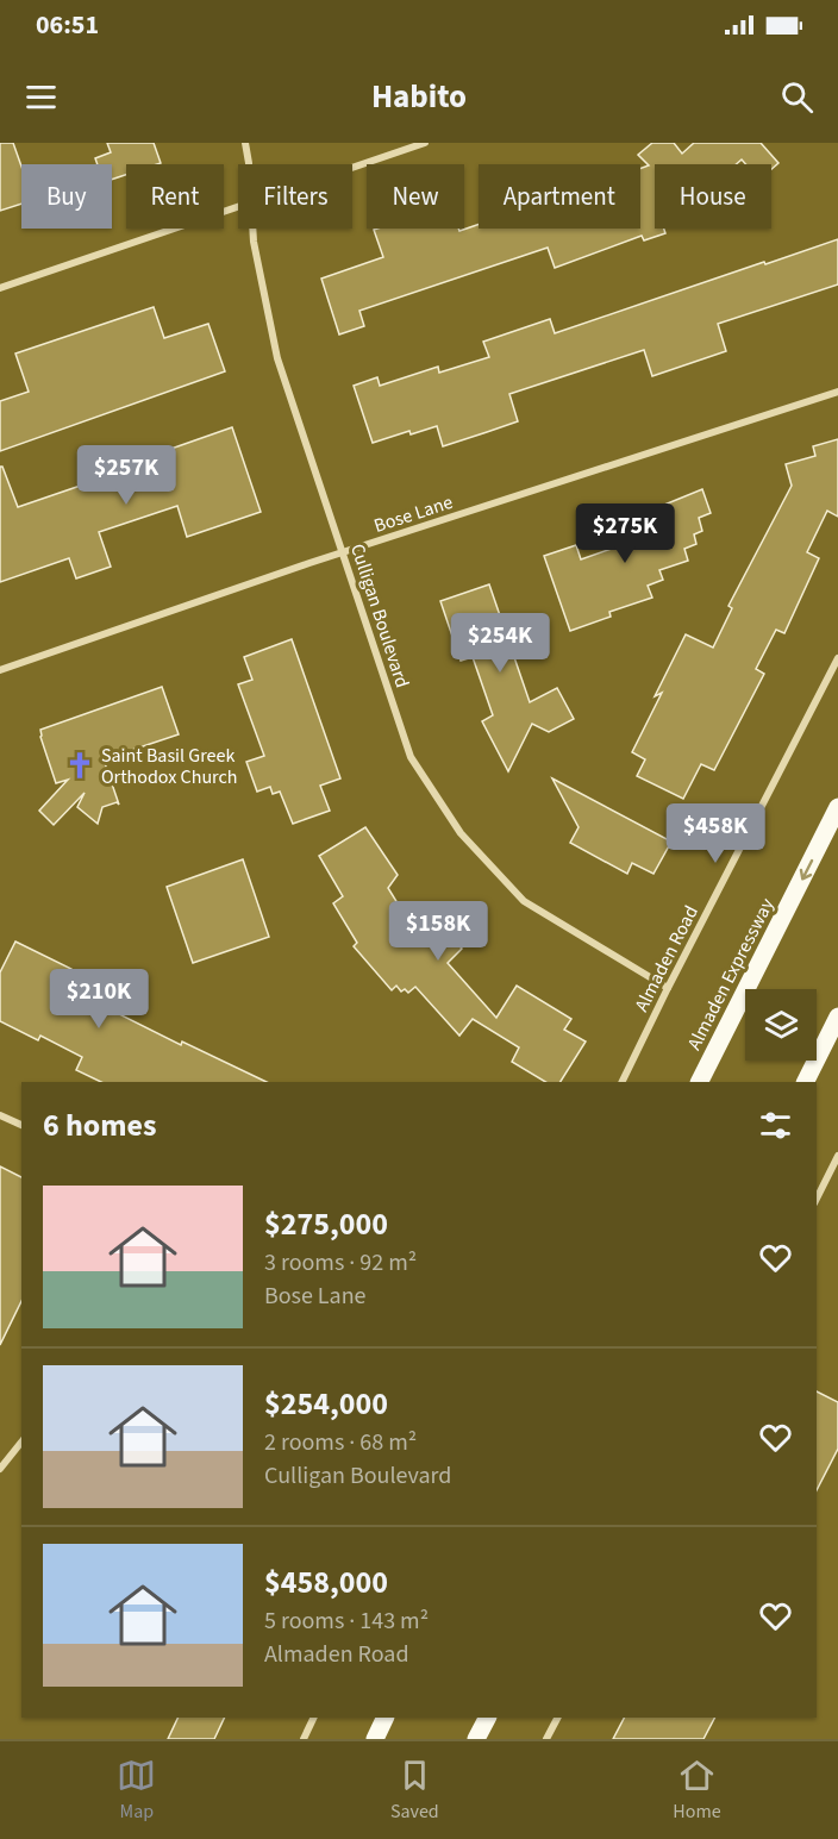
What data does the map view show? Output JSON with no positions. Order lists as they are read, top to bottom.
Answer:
{
  "streets": {
    "main road": ["Almaden Expressway"],
    "street": ["Bose Lane", "Culligan Boulevard", "Almaden Road"]
  },
  "crossings": [
    ["Bose Lane", "Culligan Boulevard"],
    ["Culligan Boulevard", "Almaden Road"]
  ],
  "one_way": ["Almaden Expressway"],
  "places": {
    "church": ["Saint Basil Greek Orthodox Church"]
  },
  "page": {
    "status": "06:51",
    "header": "Habito",
    "chip": [
      "Buy",
      "Rent",
      "Filters",
      "New",
      "Apartment",
      "House"
    ],
    "price": [
      "$257K",
      "$275K",
      "$254K",
      "$458K",
      "$158K",
      "$210K"
    ],
    "heading": "6 homes",
    "list": [
      {
        "name": "$275,000",
        "note": "3 rooms · 92 m² · Bose Lane"
      },
      {
        "name": "$254,000",
        "note": "2 rooms · 68 m² · Culligan Boulevard"
      },
      {
        "name": "$458,000",
        "note": "5 rooms · 143 m² · Almaden Road"
      }
    ],
    "tabs": ["Map", "Saved", "Home"]
  }
}
